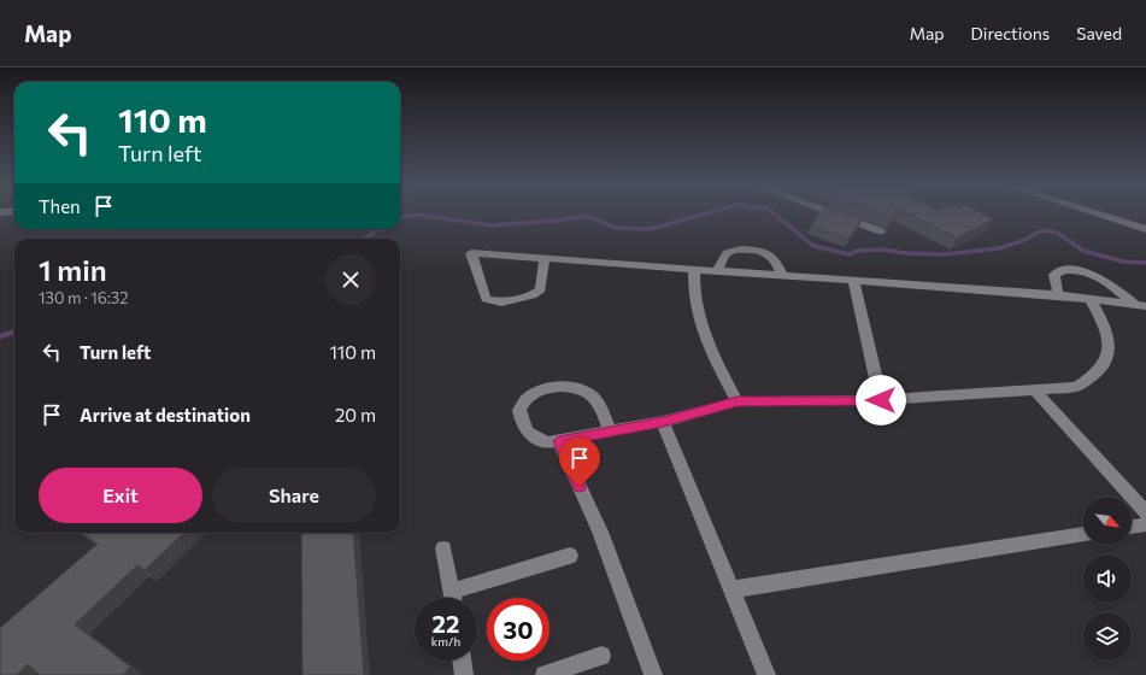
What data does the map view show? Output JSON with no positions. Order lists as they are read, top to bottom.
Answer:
{
  "north": "bottom right",
  "page": {
    "header": "Map",
    "nav": ["Map", "Directions", "Saved"],
    "turn": ["110 m", "Turn left"],
    "then": "Then",
    "heading": ["1 min", "130 m · 16:32"],
    "list": [
      {
        "name": "Turn left",
        "value": "110 m"
      },
      {
        "name": "Arrive at destination",
        "value": "20 m"
      }
    ],
    "buttons": ["Exit", "Share"],
    "speed": "22 km/h",
    "limit": "30"
  }
}
